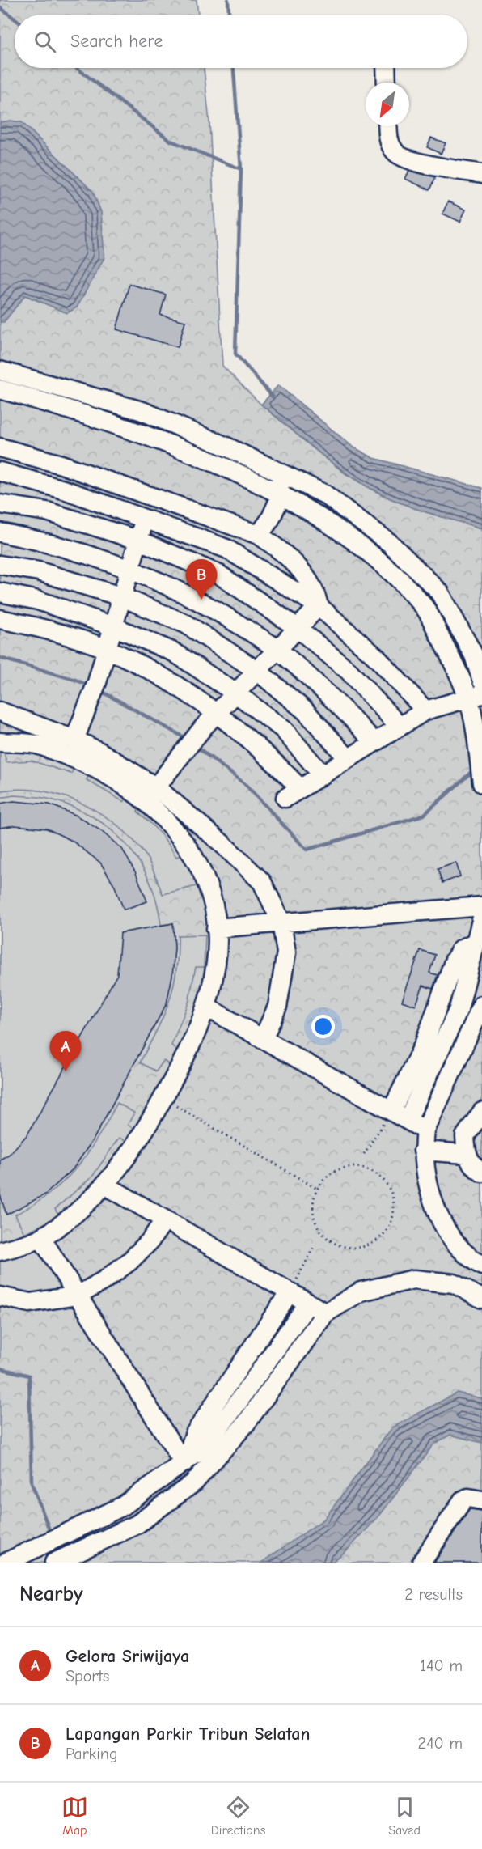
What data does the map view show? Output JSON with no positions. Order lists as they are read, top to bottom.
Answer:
{
  "north": "bottom left",
  "page": {
    "search": "Search here",
    "pins": ["B", "A"],
    "heading": ["Nearby", "2 results"],
    "list": [
      {
        "mark": "A",
        "name": "Gelora Sriwijaya",
        "note": "Sports",
        "value": "140 m"
      },
      {
        "mark": "B",
        "name": "Lapangan Parkir Tribun Selatan",
        "note": "Parking",
        "value": "240 m"
      }
    ],
    "nav": ["Map", "Directions", "Saved"]
  }
}
